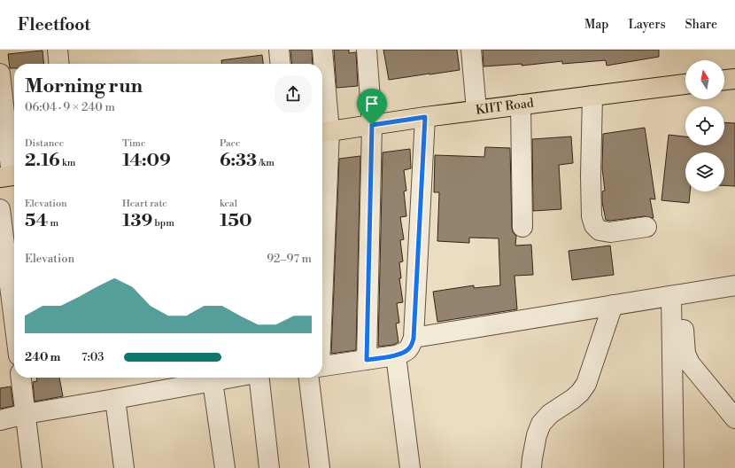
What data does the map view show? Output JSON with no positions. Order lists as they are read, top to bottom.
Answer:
{
  "streets": {
    "main road": ["KIIT Road"]
  },
  "north": "top",
  "page": {
    "header": "Fleetfoot",
    "nav": ["Map", "Layers", "Share"],
    "heading": ["Morning run", "06:04 · 9 × 240 m"],
    "stats": [
      ["Distance", "2.16 km"],
      ["Time", "14:09"],
      ["Pace", "6:33 /km"],
      ["Elevation", "54 m"],
      ["Heart rate", "139 bpm"],
      ["kcal", "150"]
    ],
    "chart": ["Elevation", "92–97 m"],
    "list": [
      {
        "name": "240 m",
        "note": "7:03"
      }
    ]
  }
}
